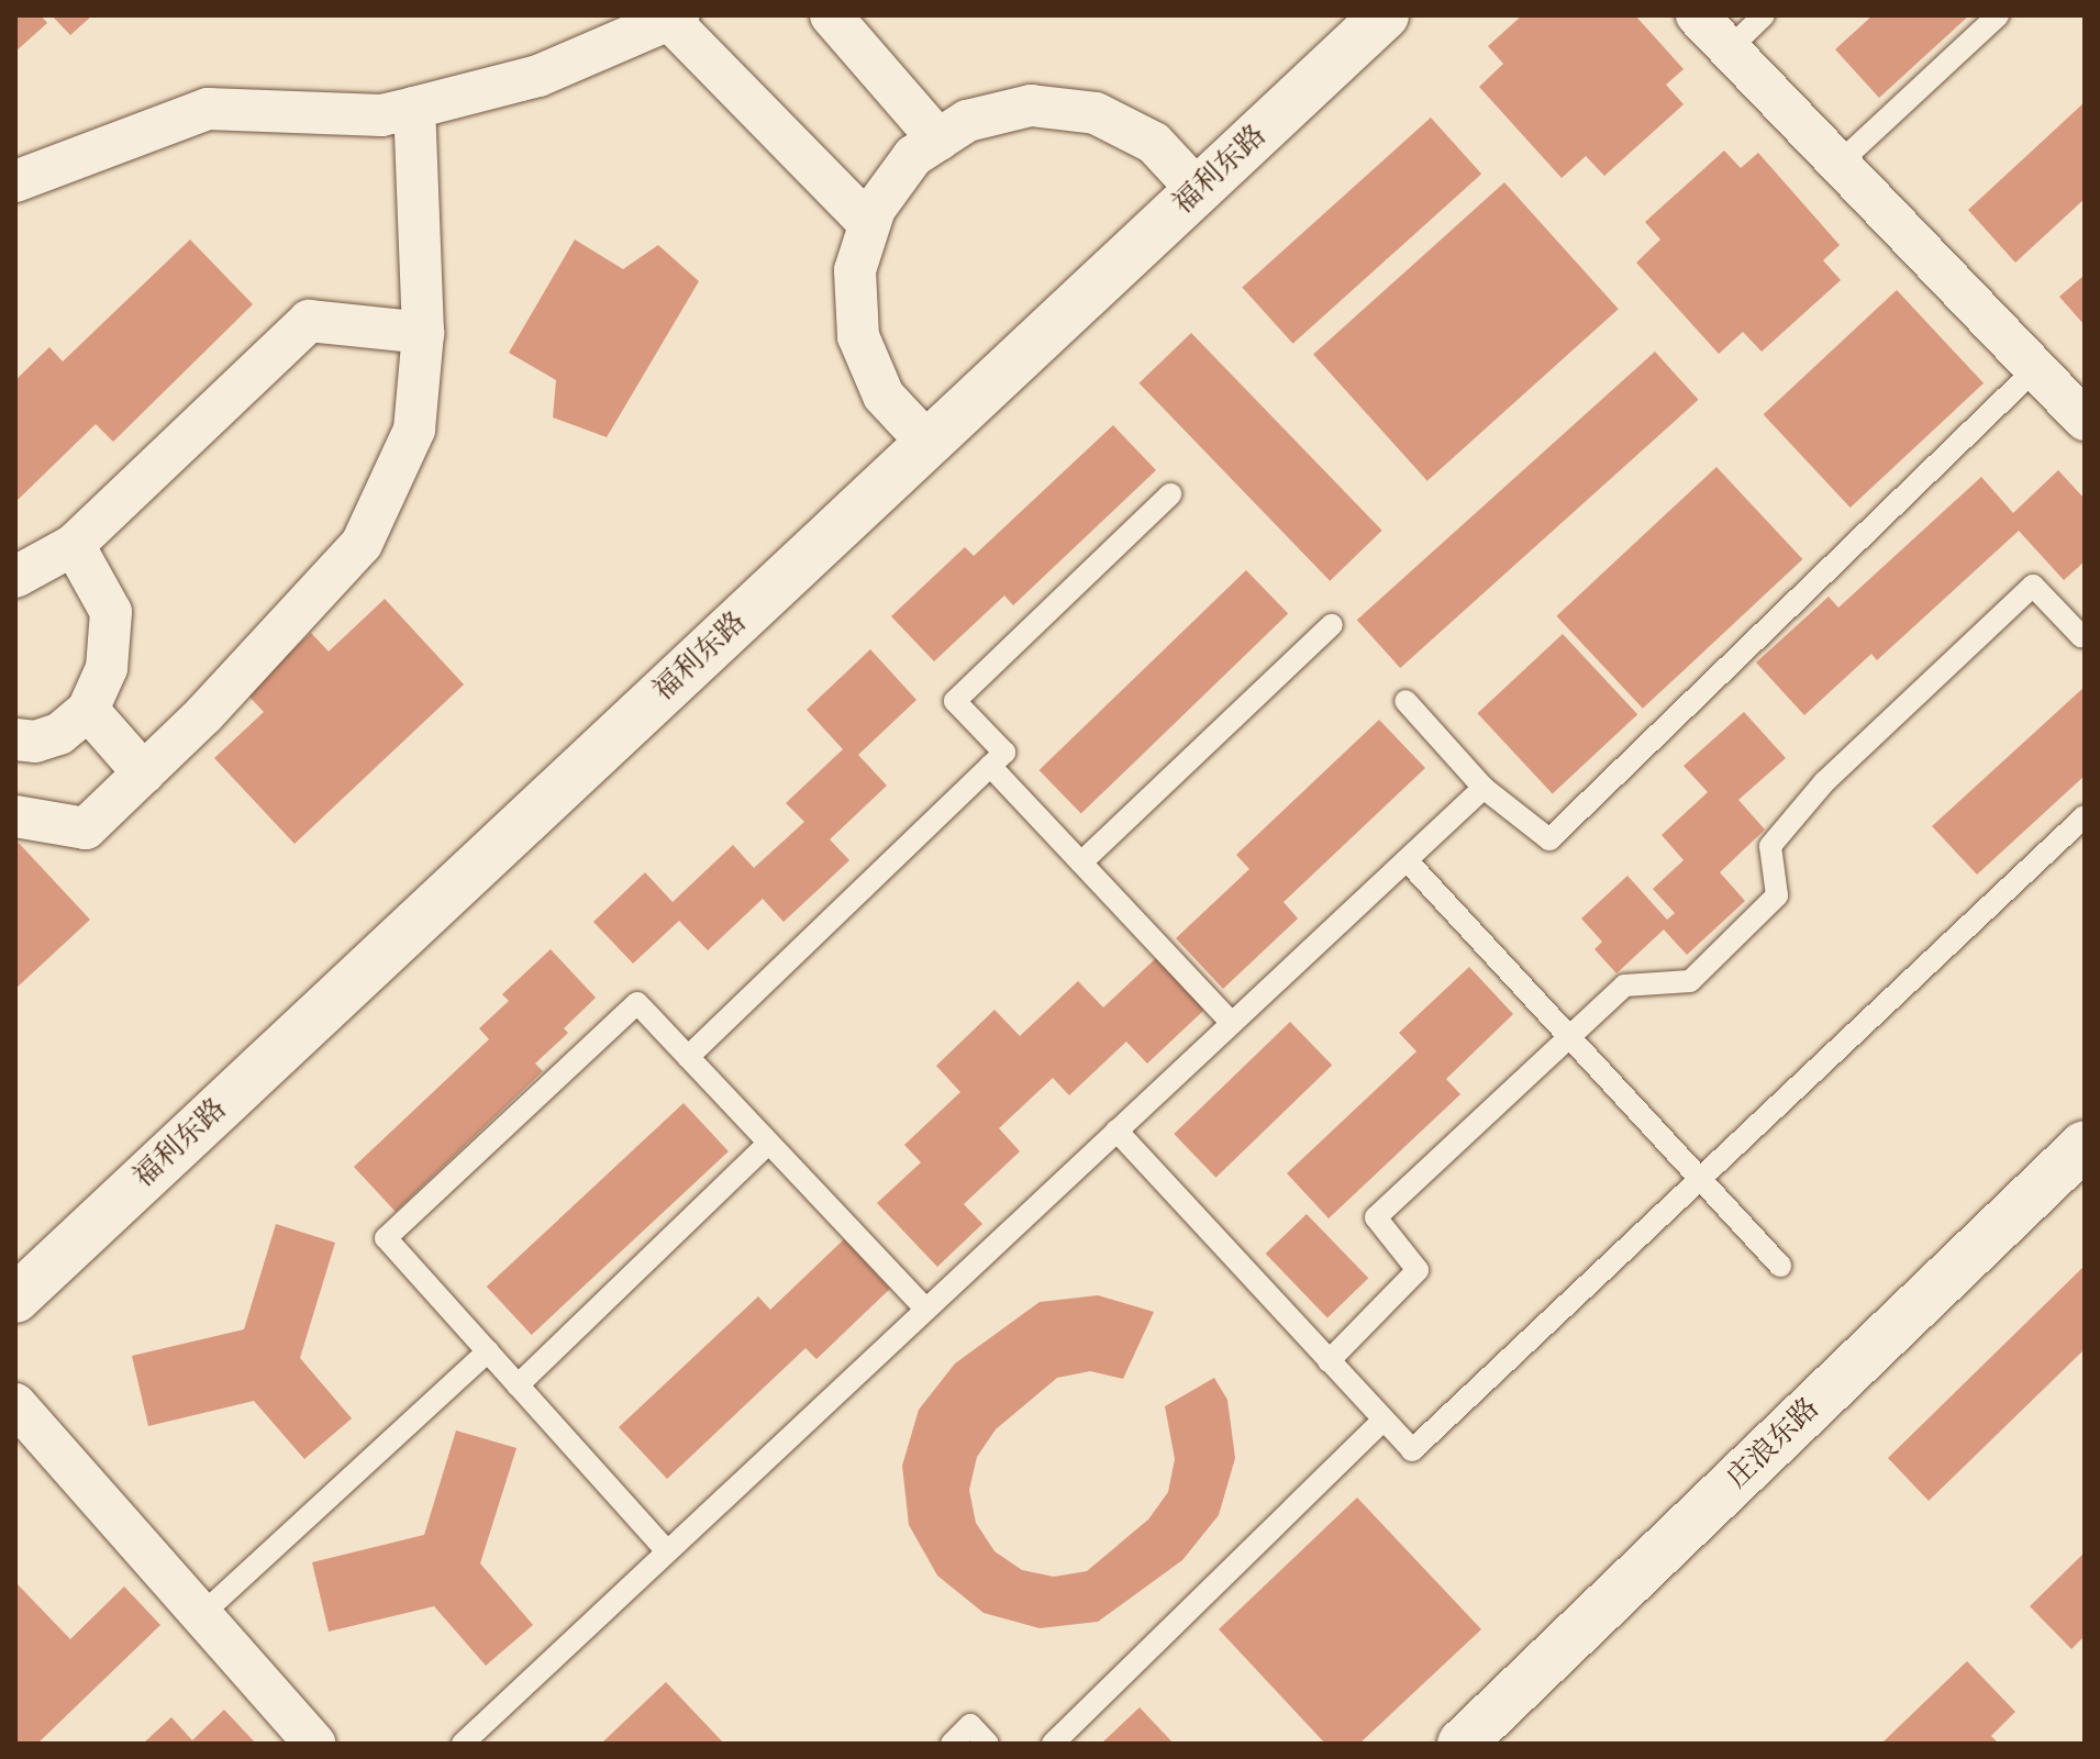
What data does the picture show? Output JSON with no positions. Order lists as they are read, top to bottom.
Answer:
{
  "streets": {
    "main road": ["福利东路", "庄浪东路"]
  }
}
